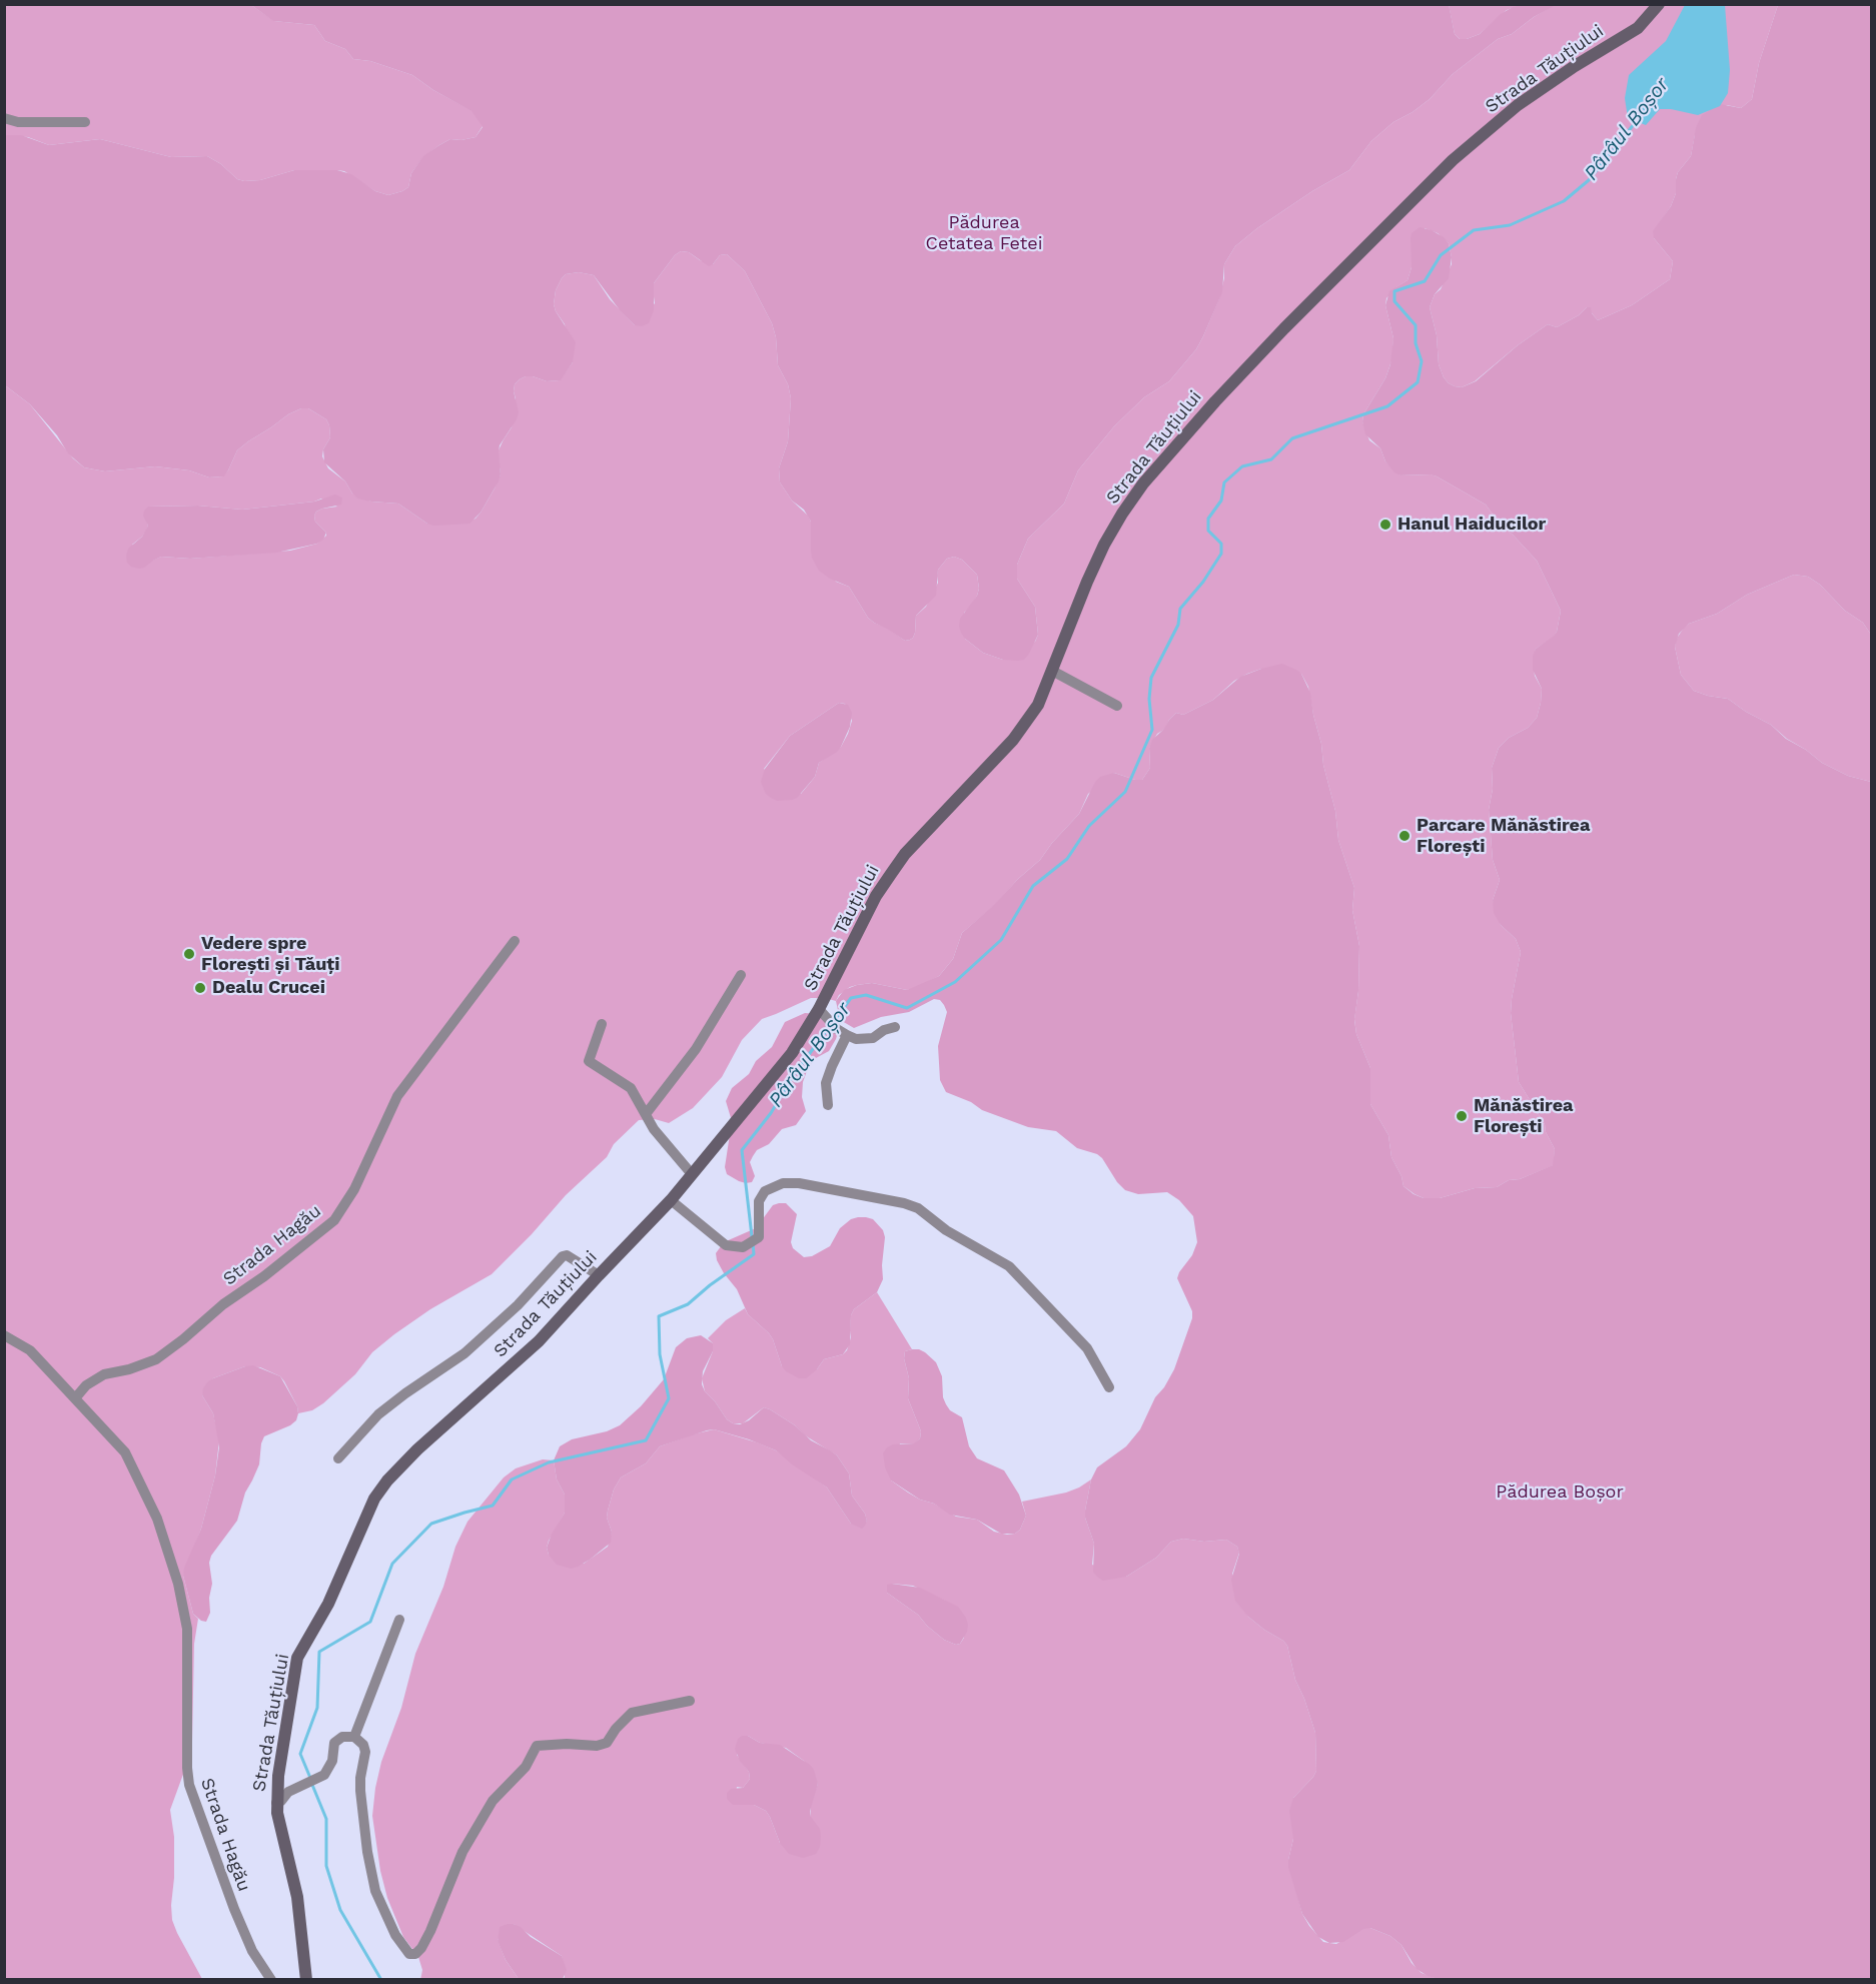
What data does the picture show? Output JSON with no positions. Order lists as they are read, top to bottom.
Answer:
{
  "streets": {
    "street": ["Strada Tăuțiului", "Strada Hagău"]
  },
  "water": ["Pârâul Boșor"],
  "parks": ["Pădurea Cetatea Fetei", "Pădurea Boșor"],
  "places": [
    "Hanul Haiducilor",
    "Parcare Mănăstirea Florești",
    "Vedere spre Florești și Tăuți",
    "Dealu Crucei",
    "Mănăstirea Florești"
  ]
}
